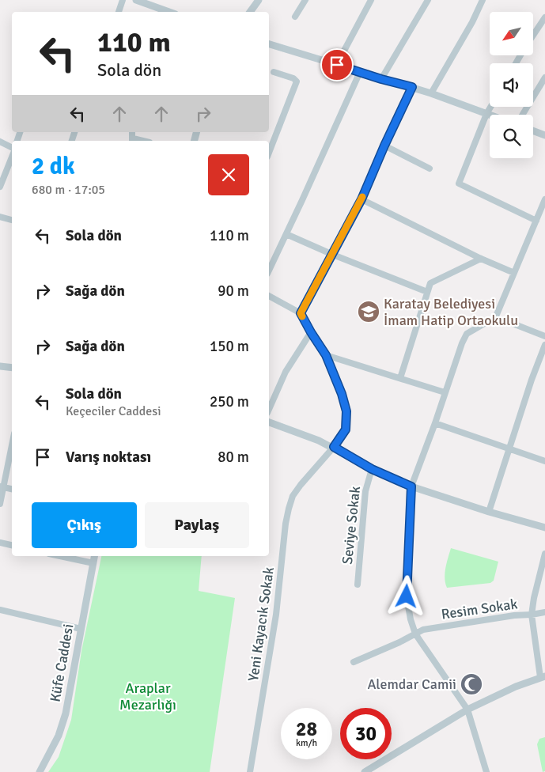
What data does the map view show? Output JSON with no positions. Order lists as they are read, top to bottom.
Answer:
{
  "streets": {
    "street": [
      "Seviye Sokak",
      "Resim Sokak",
      "Yeni Kayacık Sokak",
      "Küfe Caddesi"
    ]
  },
  "parks": ["Araplar Mezarlığı"],
  "places": {
    "school or university": ["Karatay Belediyesi İmam Hatip Ortaokulu"],
    "mosque": ["Alemdar Camii"]
  },
  "north": "bottom left",
  "page": {
    "turn": ["110 m", "Sola dön"],
    "heading": ["2 dk", "680 m · 17:05"],
    "list": [
      {
        "name": "Sola dön",
        "value": "110 m"
      },
      {
        "name": "Sağa dön",
        "value": "90 m"
      },
      {
        "name": "Sağa dön",
        "value": "150 m"
      },
      {
        "name": "Sola dön",
        "note": "Keçeciler Caddesi",
        "value": "250 m"
      },
      {
        "name": "Varış noktası",
        "value": "80 m"
      }
    ],
    "buttons": ["Çıkış", "Paylaş"],
    "speed": "28 km/h",
    "limit": "30"
  }
}
